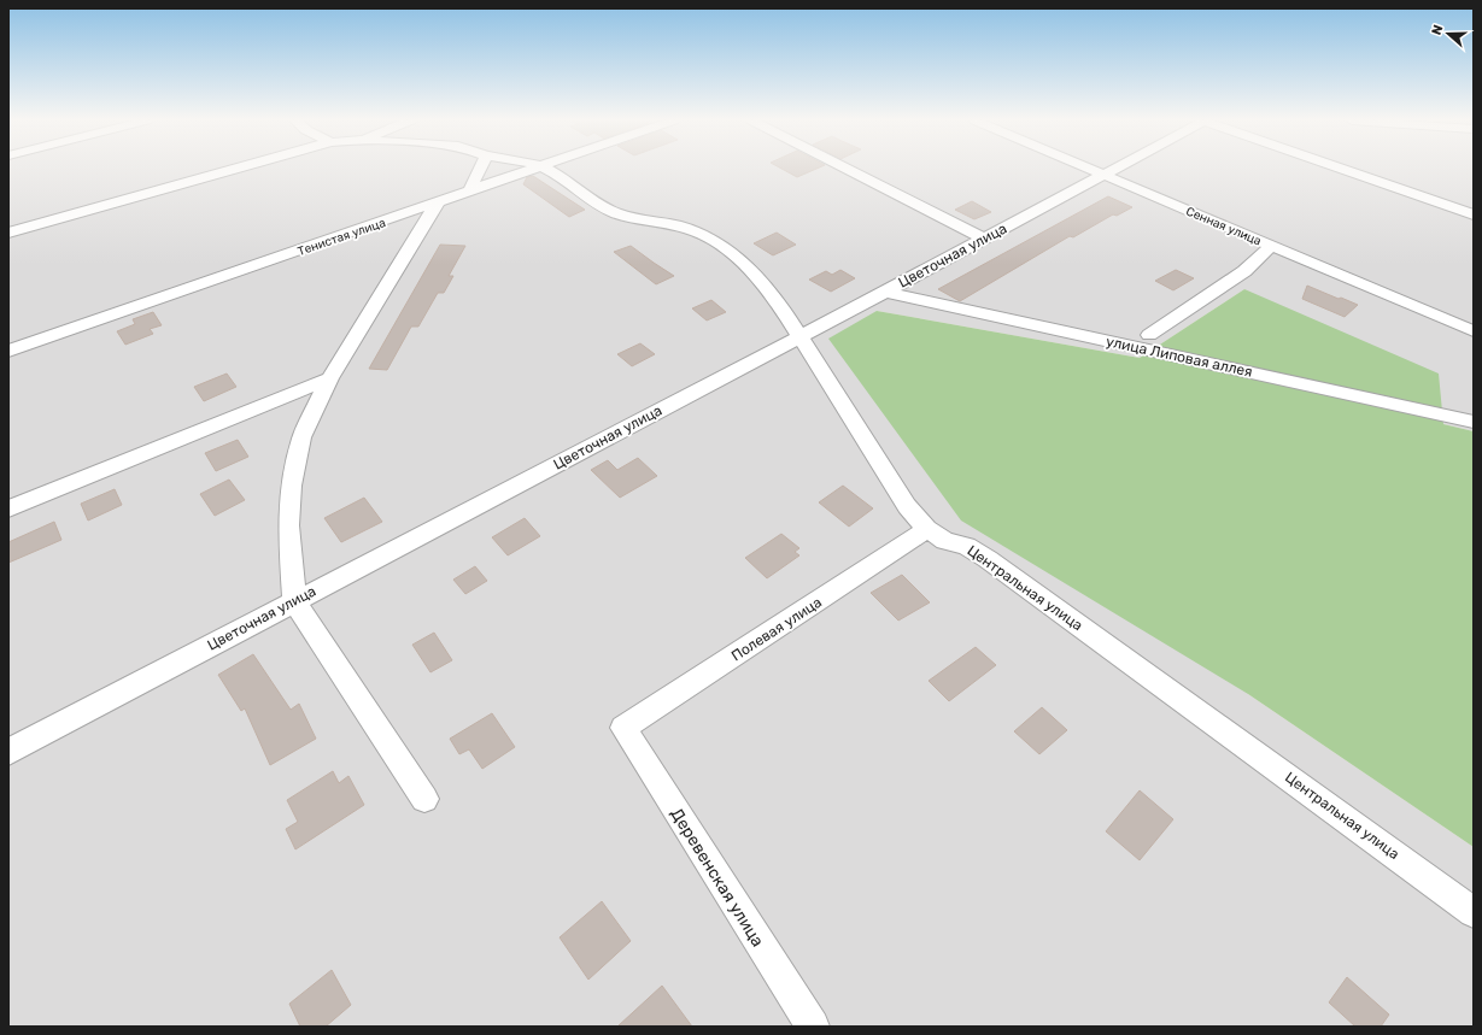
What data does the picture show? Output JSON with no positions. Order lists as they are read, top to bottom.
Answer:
{
  "streets": {
    "street": [
      "Сенная улица",
      "Тенистая улица",
      "Цветочная улица",
      "улица Липовая аллея",
      "Центральная улица",
      "Полевая улица",
      "Деревенская улица"
    ]
  },
  "crossings": [
    ["Сенная улица", "Цветочная улица"],
    ["Цветочная улица", "улица Липовая аллея"],
    ["Цветочная улица", "Центральная улица"],
    ["Центральная улица", "Полевая улица"],
    ["Полевая улица", "Деревенская улица"]
  ],
  "north": "left"
}
